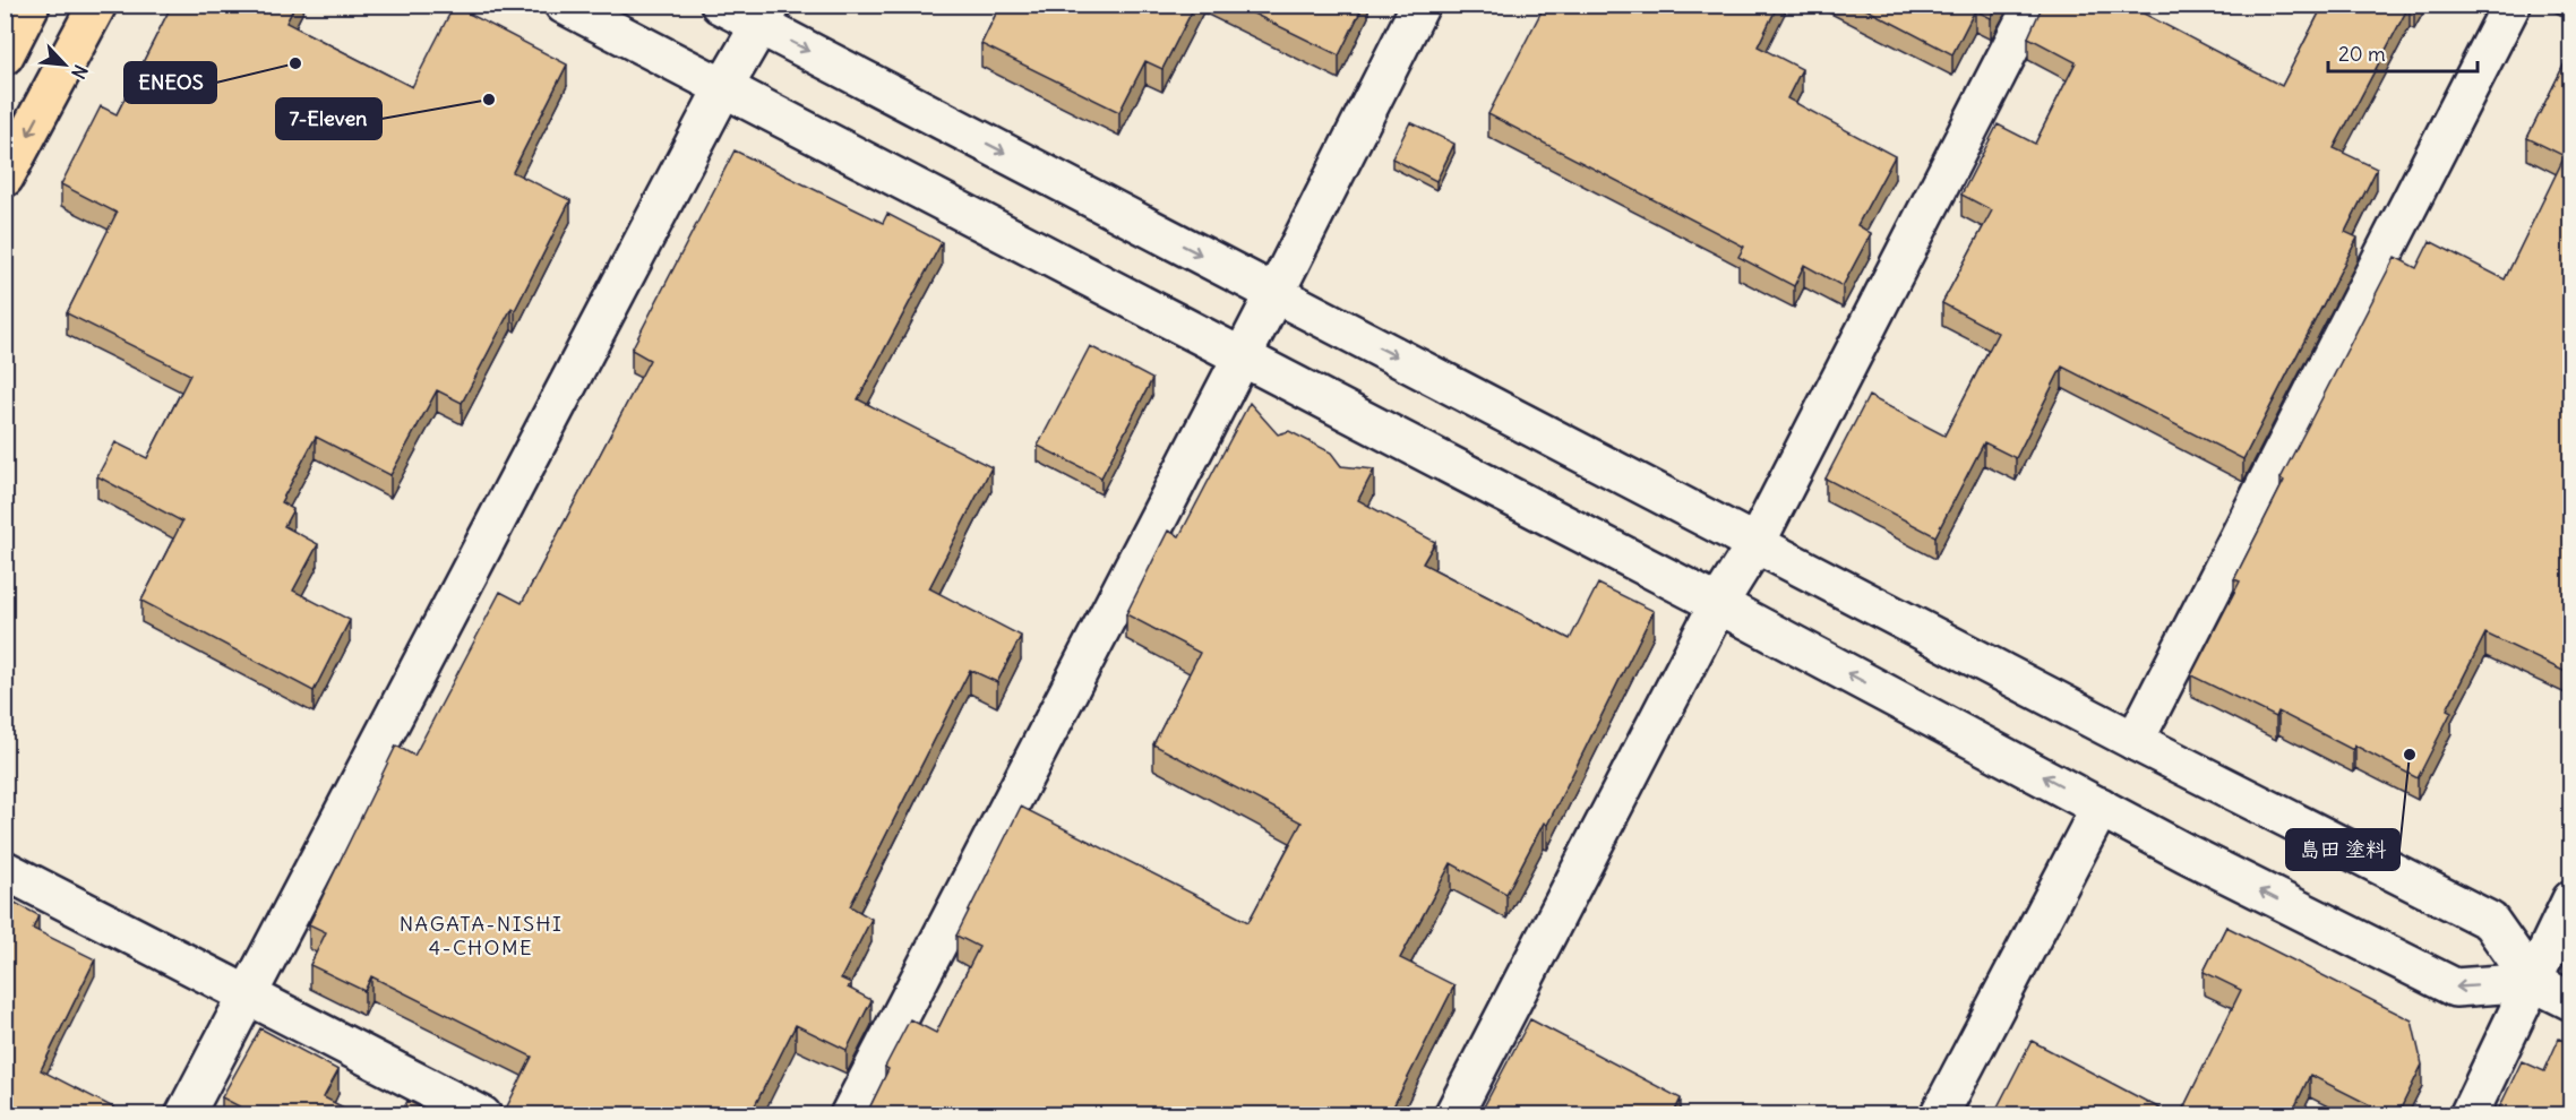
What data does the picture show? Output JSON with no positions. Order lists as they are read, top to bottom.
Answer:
{
  "districts": ["NAGATA-NISHI 4-CHOME"],
  "places": ["ENEOS", "7-Eleven", "島田 塗料"],
  "scale_bar": "20 m",
  "north": "bottom right"
}
